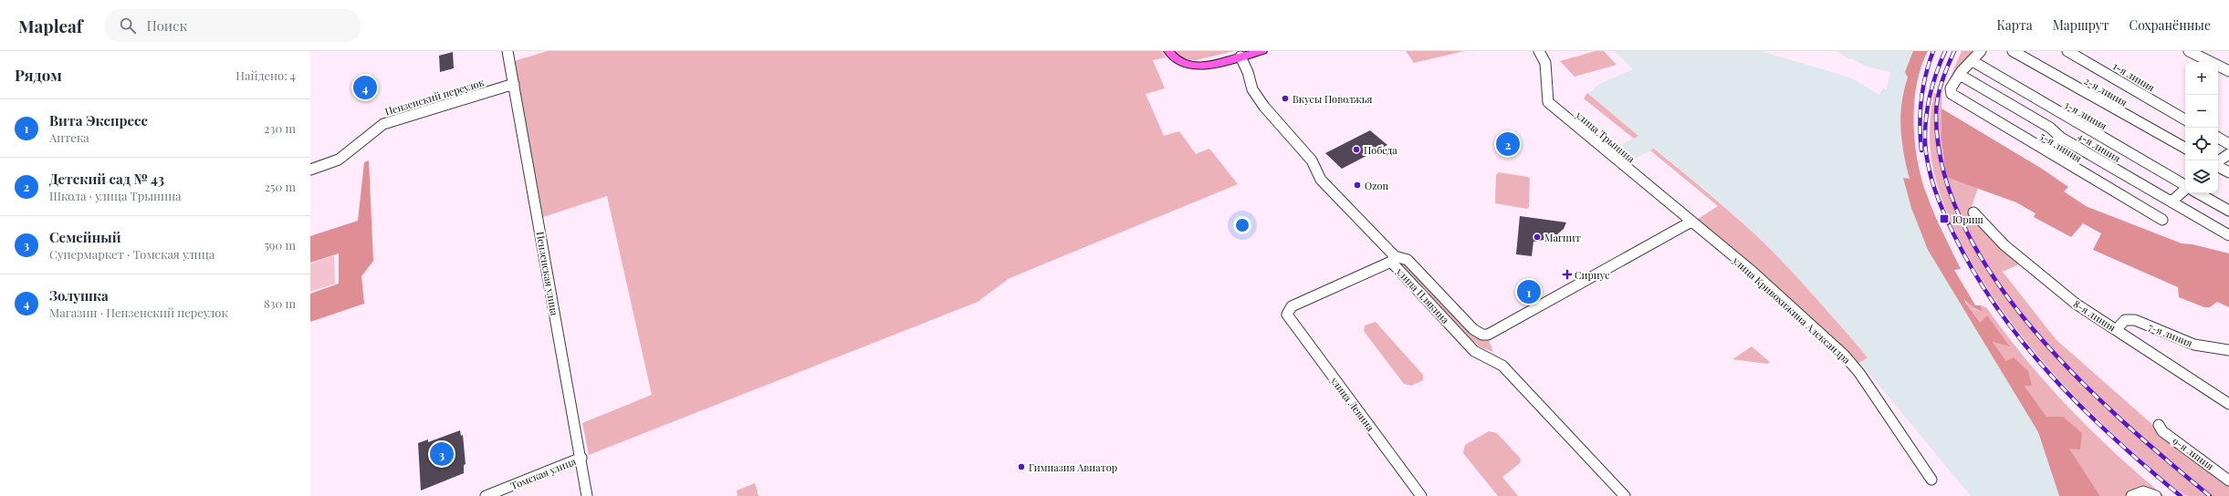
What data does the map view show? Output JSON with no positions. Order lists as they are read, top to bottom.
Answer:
{
  "streets": {
    "street": [
      "1-я линия",
      "2-я линия",
      "Пензенский переулок",
      "3-я линия",
      "улица Трынина",
      "5-я линия",
      "4-я линия",
      "Пензенская улица",
      "улица Плякина",
      "улица Кривохижина Александра",
      "8-я линия",
      "7-я линия",
      "улица Левина",
      "9-я линия",
      "Томская улица"
    ]
  },
  "crossings": [
    ["Пензенский переулок", "Пензенская улица"],
    ["улица Трынина", "улица Кривохижина Александра"],
    ["5-я линия", "4-я линия"],
    ["Пензенская улица", "Томская улица"],
    ["улица Плякина", "улица Левина"],
    ["8-я линия", "7-я линия"]
  ],
  "places": {
    "other": [
      "Вкусы Поволжья",
      "Победа",
      "Ozon",
      "Магнит",
      "Гимназия Авиатор"
    ],
    "transit": ["Юриш"],
    "health": ["Сириус"]
  },
  "page": {
    "header": "Mapleaf",
    "search": "Поиск",
    "nav": ["Карта", "Маршрут", "Сохранённые"],
    "heading": ["Рядом", "Найдено: 4"],
    "map_buttons": ["+", "−"],
    "pins": [
      "4",
      "2",
      "1",
      "3"
    ],
    "list": [
      {
        "mark": "1",
        "name": "Вита Экспресс",
        "note": "Аптека",
        "value": "230 m"
      },
      {
        "mark": "2",
        "name": "Детский сад № 43",
        "note": "Школа · улица Трынина",
        "value": "250 m"
      },
      {
        "mark": "3",
        "name": "Семейный",
        "note": "Супермаркет · Томская улица",
        "value": "590 m"
      },
      {
        "mark": "4",
        "name": "Золушка",
        "note": "Магазин · Пензенский переулок",
        "value": "830 m"
      }
    ]
  }
}
